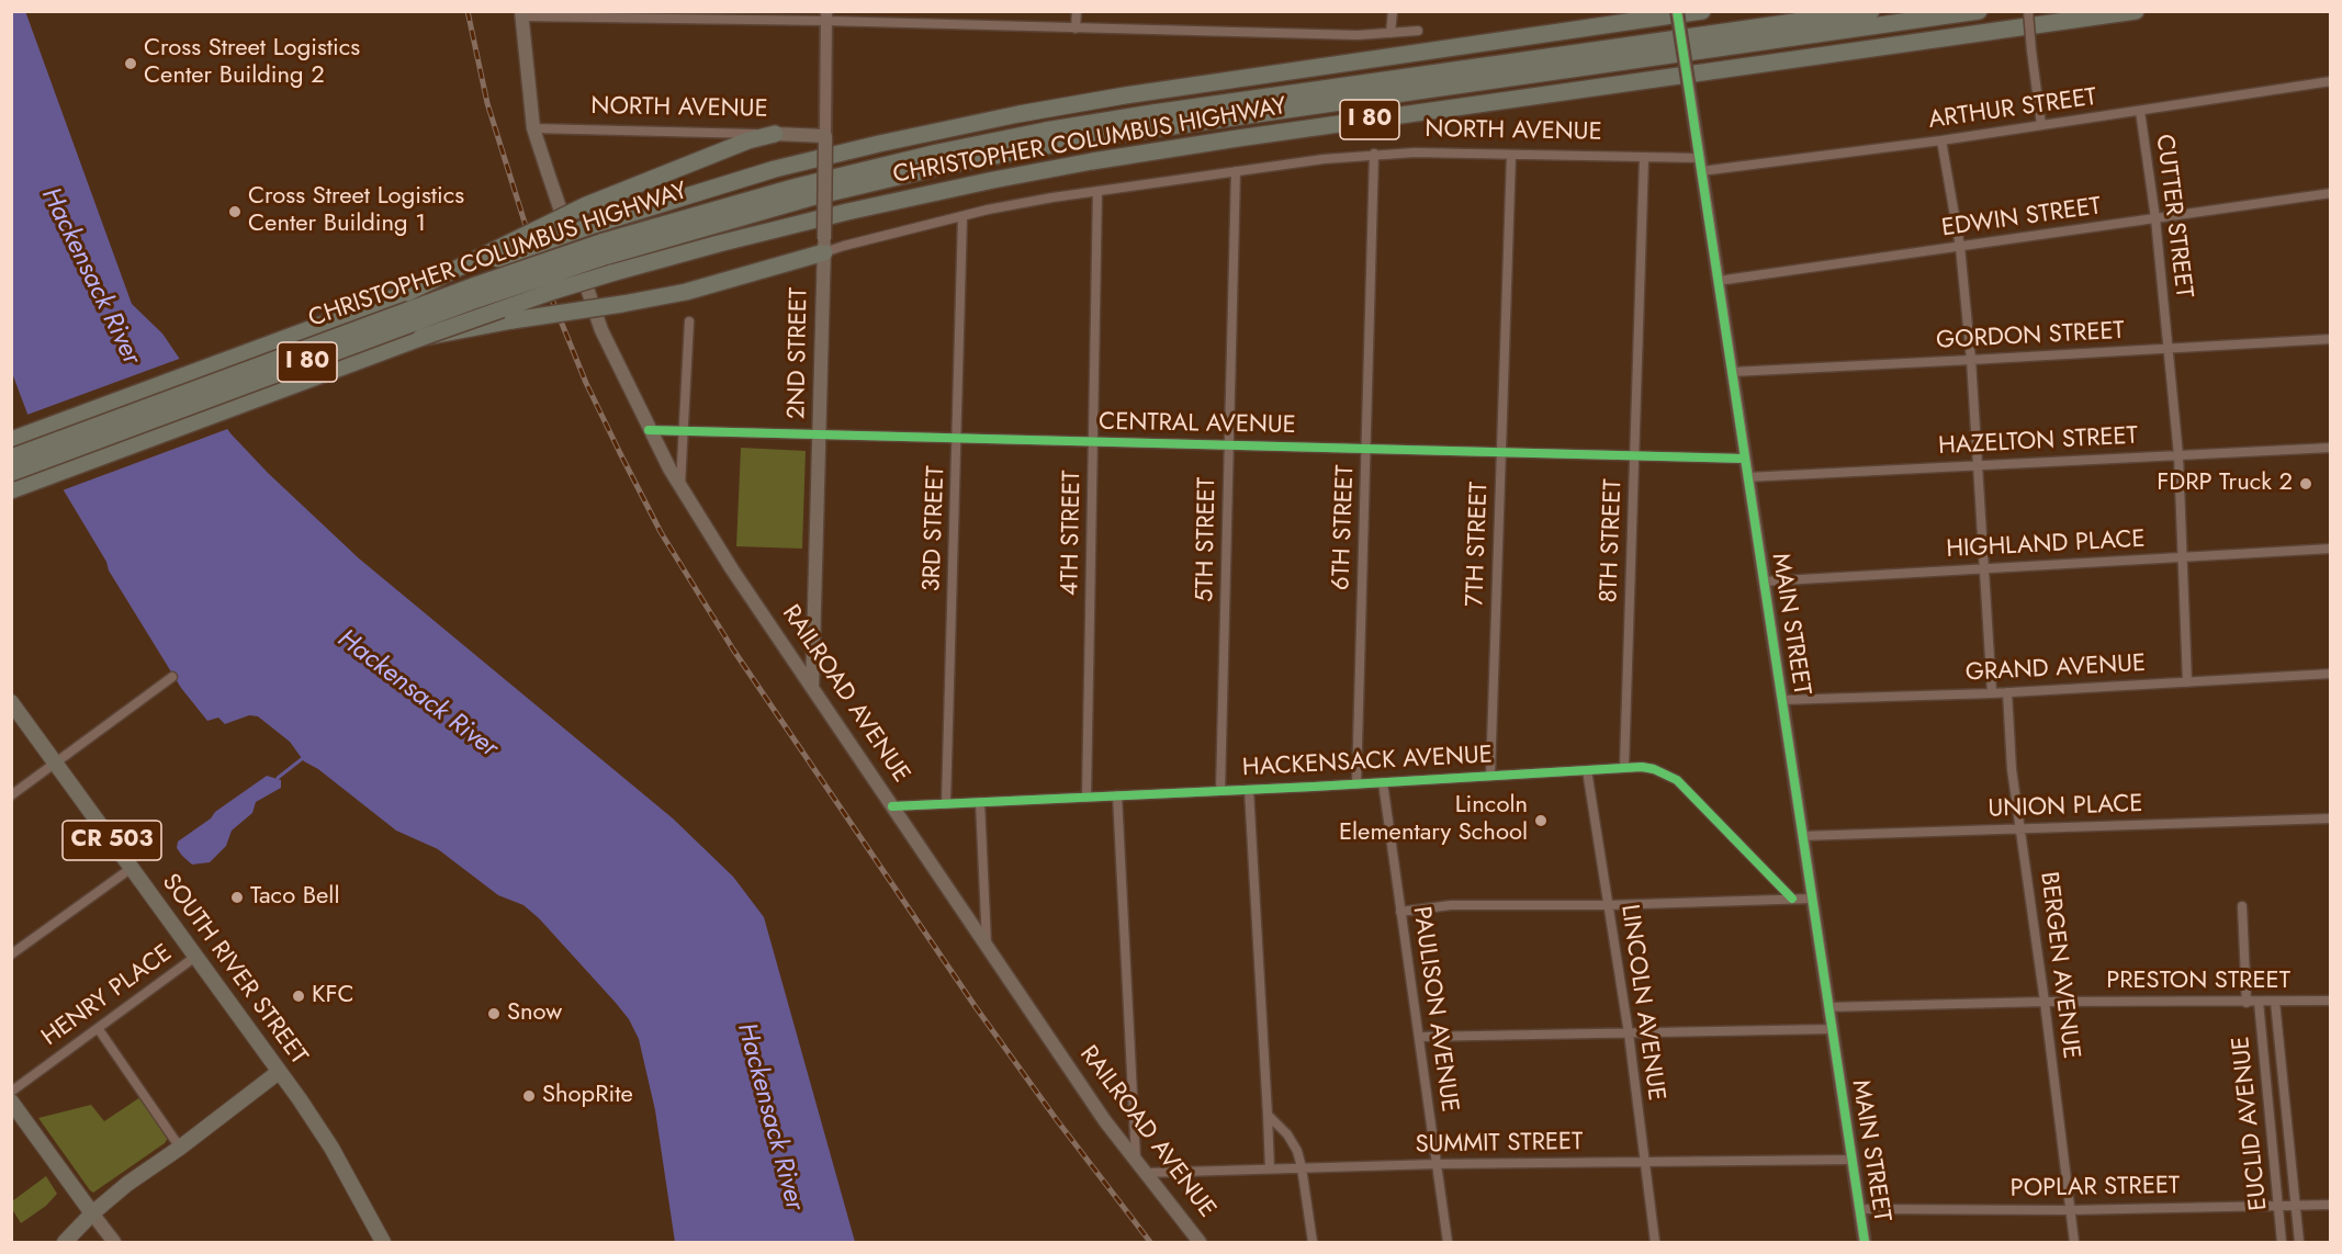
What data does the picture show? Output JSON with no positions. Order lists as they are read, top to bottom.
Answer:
{
  "streets": {
    "highway": ["I 80", "CHRISTOPHER COLUMBUS HIGHWAY"],
    "main road": [
      "NORTH AVENUE",
      "2ND STREET",
      "RAILROAD AVENUE",
      "CR 503",
      "SOUTH RIVER STREET"
    ],
    "street": [
      "ARTHUR STREET",
      "CUTTER STREET",
      "EDWIN STREET",
      "GORDON STREET",
      "CENTRAL AVENUE",
      "HAZELTON STREET",
      "6TH STREET",
      "3RD STREET",
      "4TH STREET",
      "5TH STREET",
      "8TH STREET",
      "7TH STREET",
      "HIGHLAND PLACE",
      "MAIN STREET",
      "GRAND AVENUE",
      "HACKENSACK AVENUE",
      "UNION PLACE",
      "BERGEN AVENUE",
      "PRESTON STREET",
      "HENRY PLACE",
      "LINCOLN AVENUE",
      "PAULISON AVENUE",
      "EUCLID AVENUE",
      "SUMMIT STREET",
      "POPLAR STREET"
    ]
  },
  "crossings": [
    ["NORTH AVENUE", "2ND STREET"],
    ["NORTH AVENUE", "6TH STREET"],
    ["NORTH AVENUE", "3RD STREET"],
    ["NORTH AVENUE", "4TH STREET"],
    ["NORTH AVENUE", "5TH STREET"],
    ["NORTH AVENUE", "8TH STREET"],
    ["NORTH AVENUE", "7TH STREET"],
    ["NORTH AVENUE", "MAIN STREET"],
    ["NORTH AVENUE", "RAILROAD AVENUE"],
    ["ARTHUR STREET", "CUTTER STREET"],
    ["ARTHUR STREET", "MAIN STREET"],
    ["CUTTER STREET", "EDWIN STREET"],
    ["CUTTER STREET", "GORDON STREET"],
    ["CUTTER STREET", "HAZELTON STREET"],
    ["CUTTER STREET", "HIGHLAND PLACE"],
    ["CUTTER STREET", "GRAND AVENUE"],
    ["EDWIN STREET", "MAIN STREET"],
    ["GORDON STREET", "MAIN STREET"],
    ["2ND STREET", "CENTRAL AVENUE"],
    ["2ND STREET", "RAILROAD AVENUE"],
    ["CENTRAL AVENUE", "6TH STREET"],
    ["CENTRAL AVENUE", "3RD STREET"],
    ["CENTRAL AVENUE", "4TH STREET"],
    ["CENTRAL AVENUE", "5TH STREET"],
    ["CENTRAL AVENUE", "8TH STREET"],
    ["CENTRAL AVENUE", "7TH STREET"],
    ["CENTRAL AVENUE", "MAIN STREET"],
    ["CENTRAL AVENUE", "RAILROAD AVENUE"],
    ["HAZELTON STREET", "MAIN STREET"],
    ["6TH STREET", "HACKENSACK AVENUE"],
    ["3RD STREET", "HACKENSACK AVENUE"],
    ["4TH STREET", "HACKENSACK AVENUE"],
    ["5TH STREET", "HACKENSACK AVENUE"],
    ["8TH STREET", "HACKENSACK AVENUE"],
    ["7TH STREET", "HACKENSACK AVENUE"],
    ["HIGHLAND PLACE", "MAIN STREET"],
    ["MAIN STREET", "GRAND AVENUE"],
    ["MAIN STREET", "UNION PLACE"],
    ["MAIN STREET", "PRESTON STREET"],
    ["MAIN STREET", "SUMMIT STREET"],
    ["MAIN STREET", "POPLAR STREET"],
    ["GRAND AVENUE", "BERGEN AVENUE"],
    ["RAILROAD AVENUE", "HACKENSACK AVENUE"],
    ["RAILROAD AVENUE", "SUMMIT STREET"],
    ["HACKENSACK AVENUE", "LINCOLN AVENUE"],
    ["HACKENSACK AVENUE", "PAULISON AVENUE"],
    ["UNION PLACE", "BERGEN AVENUE"],
    ["BERGEN AVENUE", "PRESTON STREET"],
    ["BERGEN AVENUE", "POPLAR STREET"],
    ["SOUTH RIVER STREET", "HENRY PLACE"],
    ["PRESTON STREET", "EUCLID AVENUE"],
    ["LINCOLN AVENUE", "SUMMIT STREET"],
    ["PAULISON AVENUE", "SUMMIT STREET"],
    ["EUCLID AVENUE", "POPLAR STREET"]
  ],
  "water": ["Hackensack River"],
  "places": [
    "Cross Street Logistics Center Building 2",
    "Cross Street Logistics Center Building 1",
    "FDRP Truck 2",
    "Lincoln Elementary School",
    "Taco Bell",
    "KFC",
    "Snow",
    "ShopRite"
  ]
}
